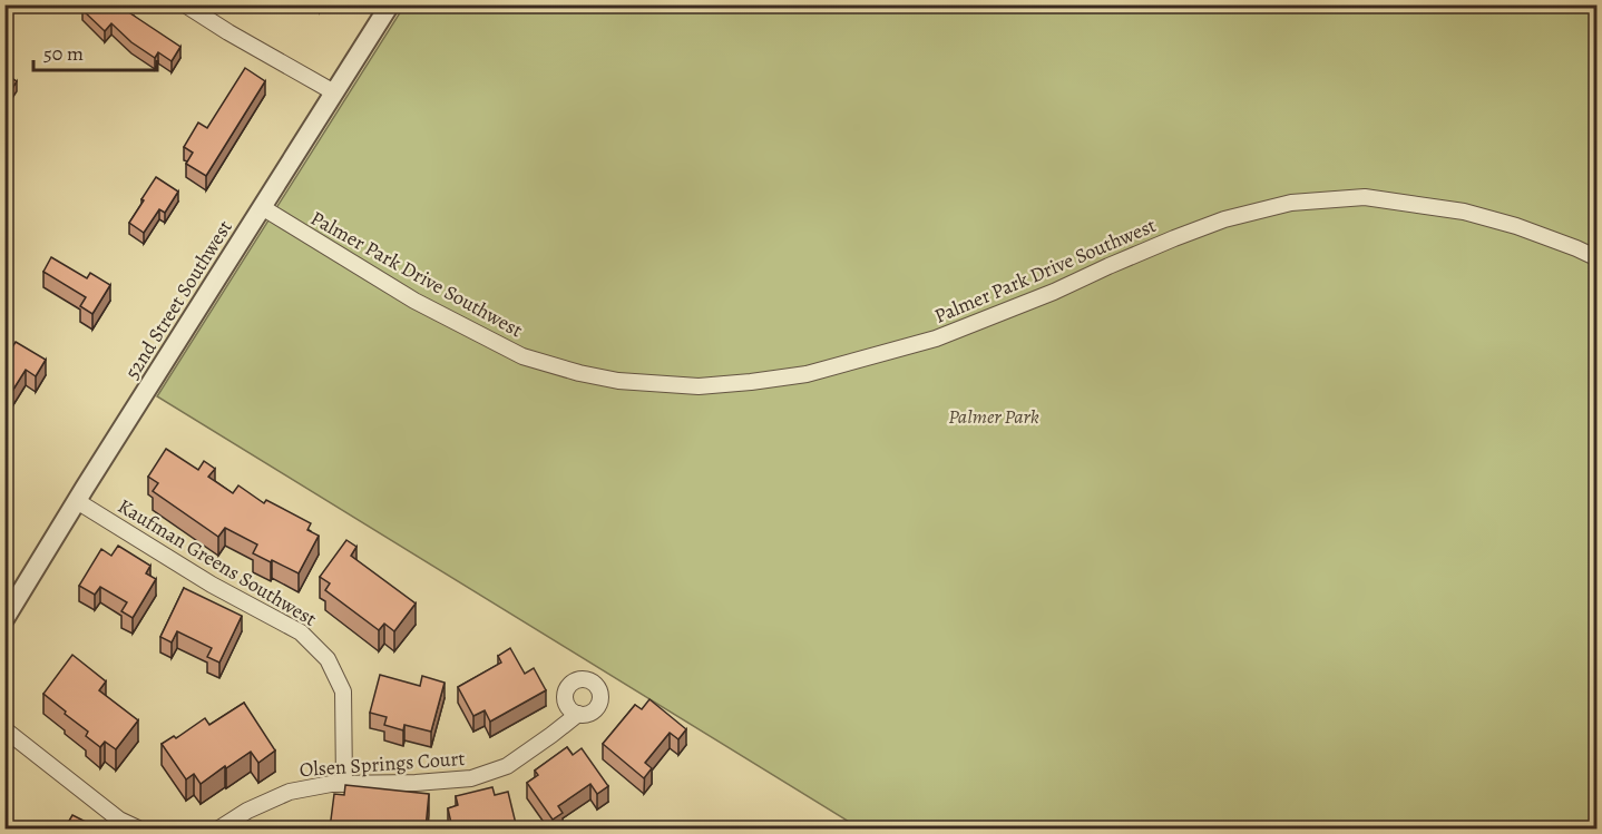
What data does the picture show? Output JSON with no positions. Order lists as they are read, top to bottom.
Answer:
{
  "streets": {
    "street": [
      "Palmer Park Drive Southwest",
      "52nd Street Southwest",
      "Kaufman Greens Southwest",
      "Olsen Springs Court"
    ]
  },
  "crossings": [
    ["Palmer Park Drive Southwest", "52nd Street Southwest"],
    ["52nd Street Southwest", "Kaufman Greens Southwest"],
    ["Kaufman Greens Southwest", "Olsen Springs Court"]
  ],
  "parks": ["Palmer Park"],
  "scale_bar": "50 m"
}
